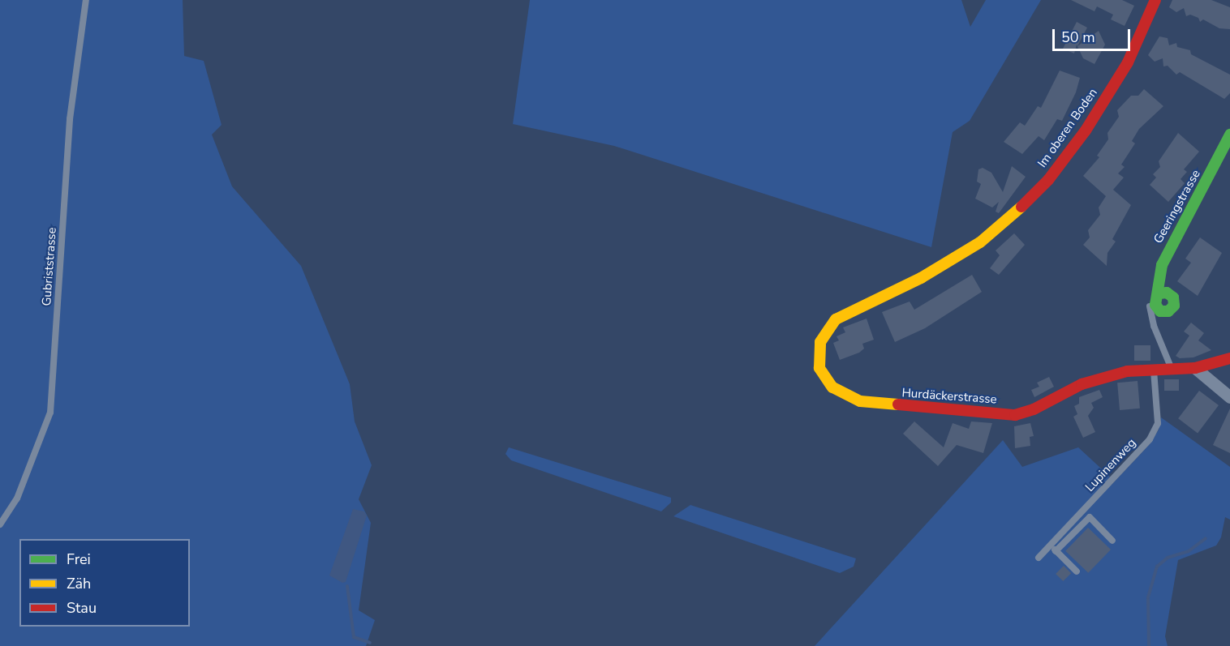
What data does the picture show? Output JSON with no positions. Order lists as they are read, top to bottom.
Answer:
{
  "streets": {
    "street": ["Im oberen Boden", "Geeringstrasse", "Hurdäckerstrasse"],
    "lane": ["Gubriststrasse", "Lupinenweg"]
  },
  "crossings": [
    ["Im oberen Boden", "Hurdäckerstrasse"],
    ["Hurdäckerstrasse", "Lupinenweg"]
  ],
  "legend": ["Frei", "Zäh", "Stau"],
  "scale_bar": "50 m"
}
